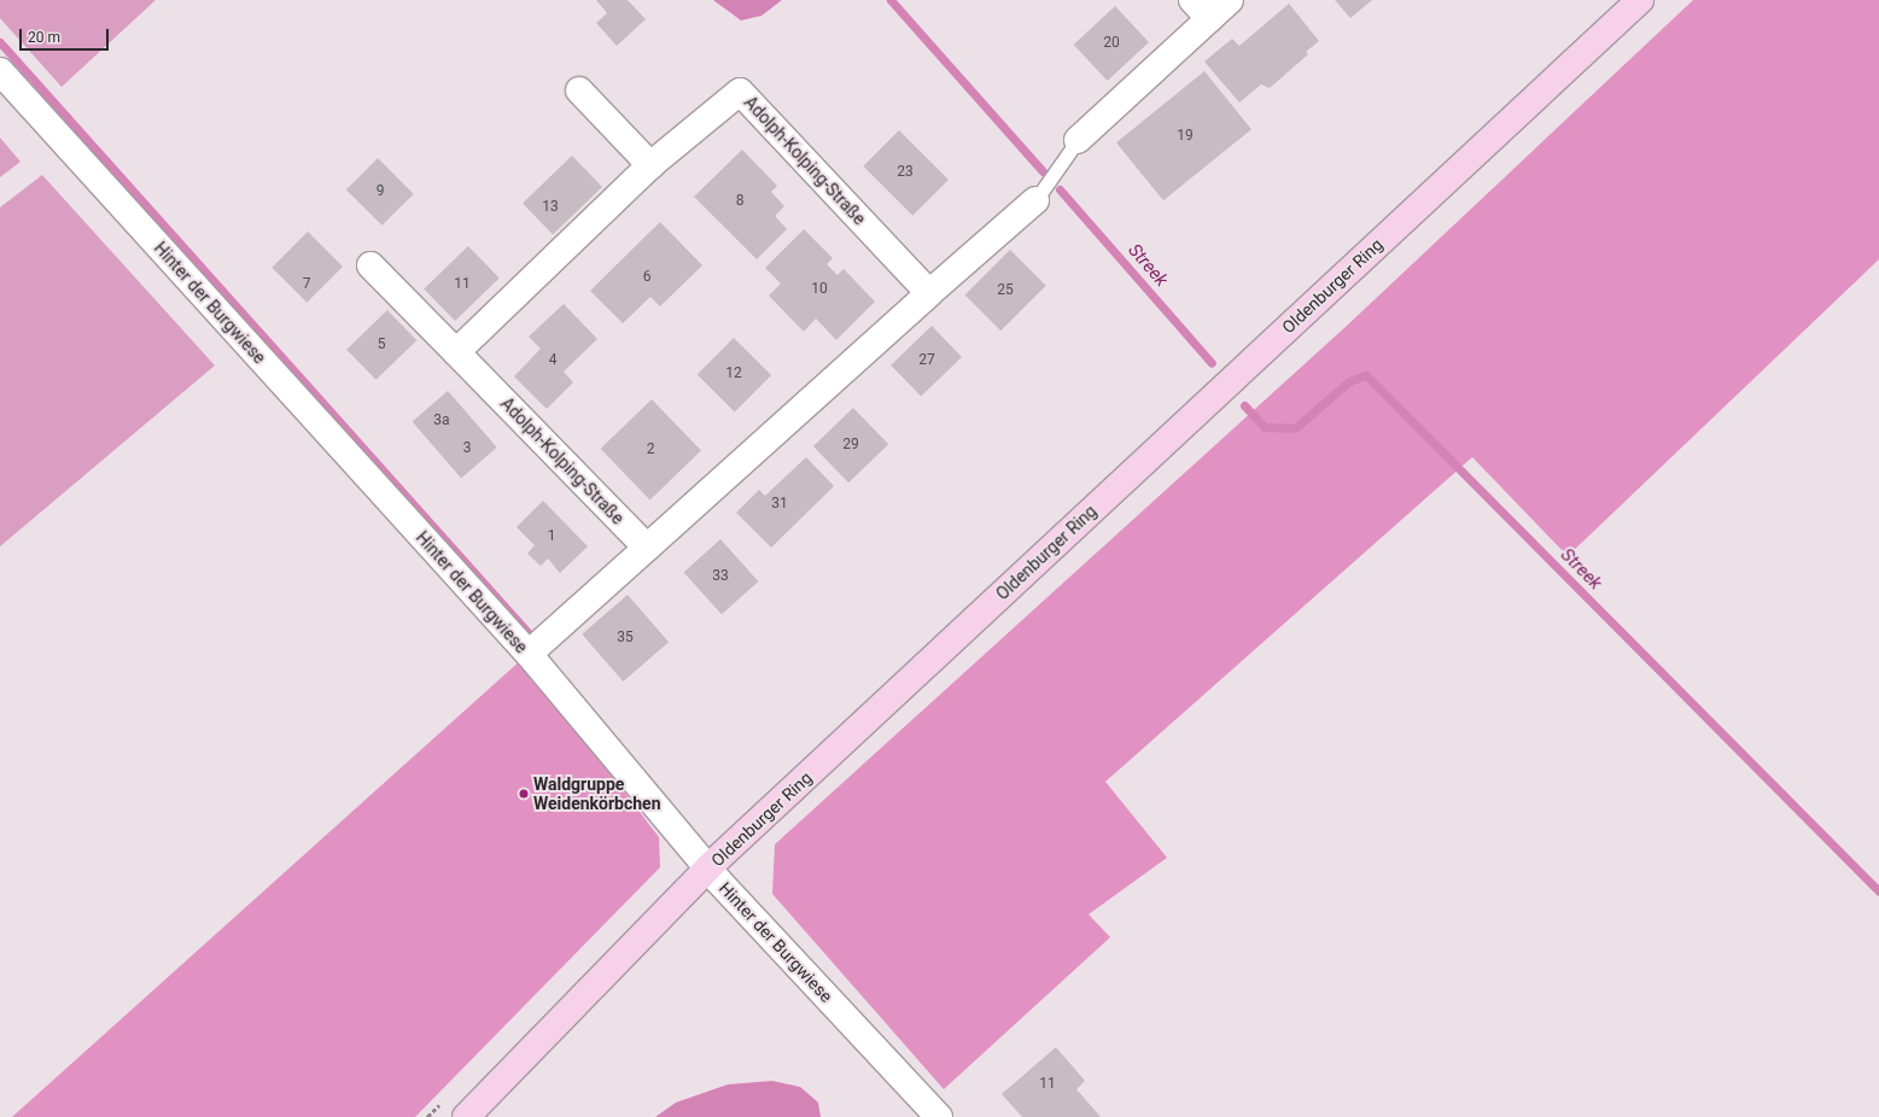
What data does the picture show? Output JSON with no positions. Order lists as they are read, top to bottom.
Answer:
{
  "streets": {
    "main road": ["Oldenburger Ring"],
    "street": ["Adolph-Kolping-Straße", "Hinter der Burgwiese"]
  },
  "crossings": [
    ["Oldenburger Ring", "Hinter der Burgwiese"]
  ],
  "water": ["Streek"],
  "places": ["Waldgruppe Weidenkörbchen"],
  "house_numbers": [
    "20",
    "19",
    "23",
    "9",
    "8",
    "13",
    "6",
    "7",
    "11",
    "10",
    "25",
    "5",
    "4",
    "27",
    "12",
    "3a",
    "29",
    "3",
    "2",
    "31",
    "1",
    "33",
    "35",
    "11"
  ],
  "scale_bar": "20 m"
}
